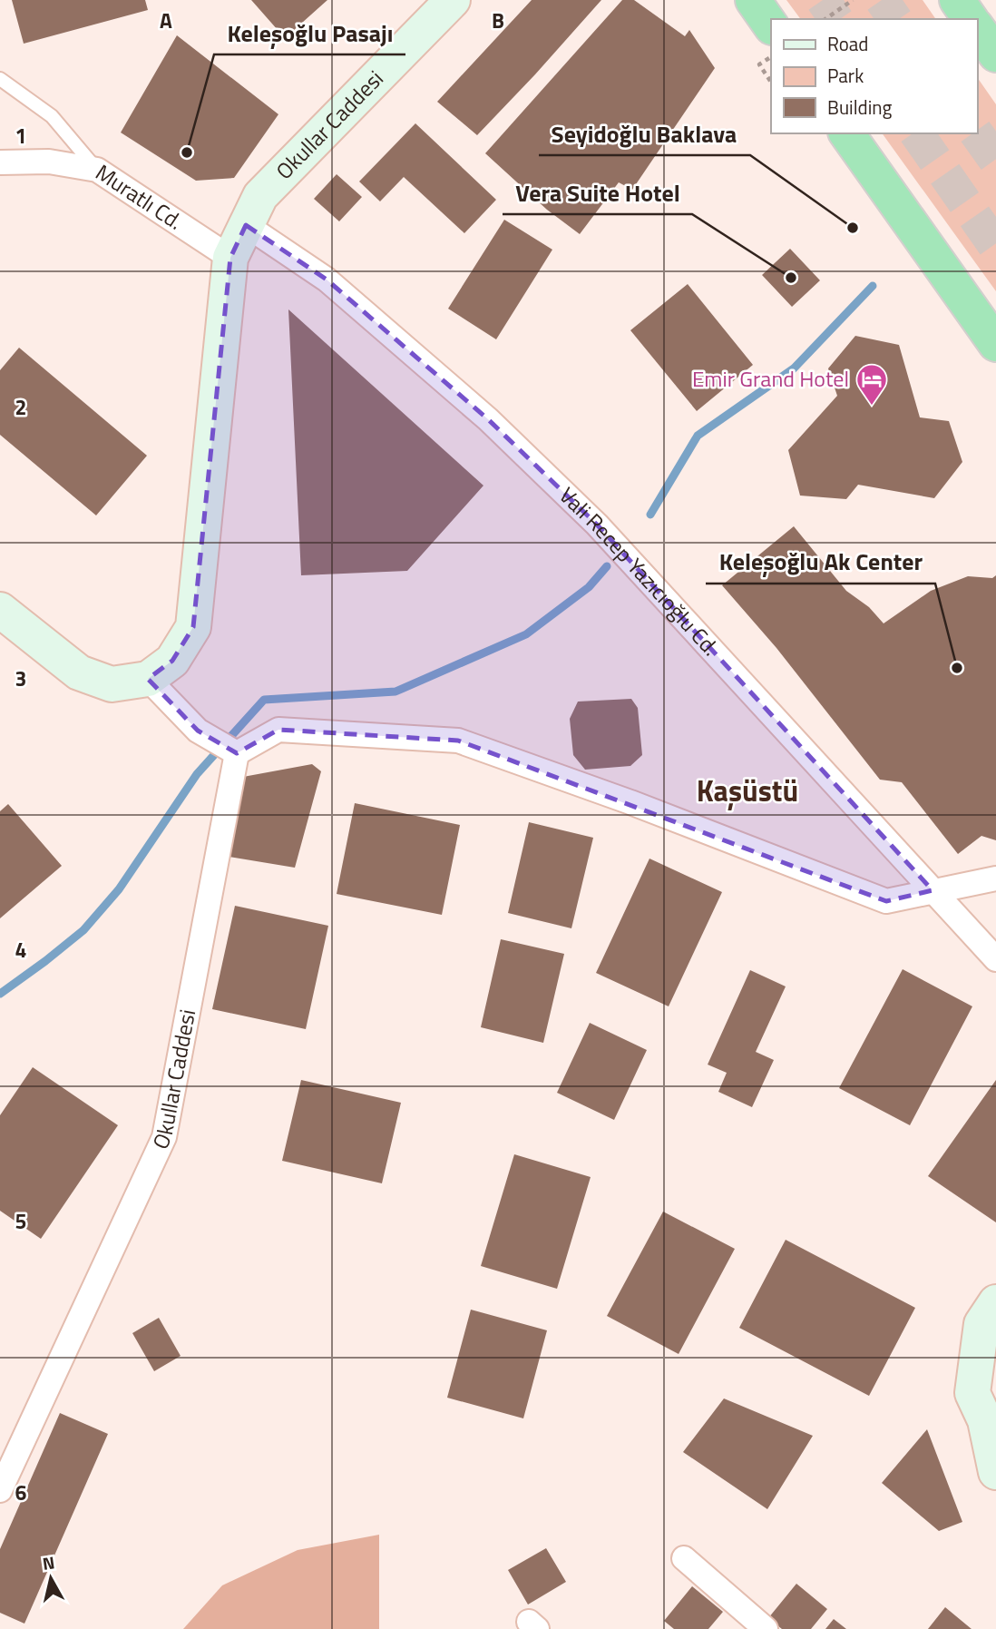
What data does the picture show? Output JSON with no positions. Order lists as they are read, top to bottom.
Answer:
{
  "streets": {
    "street": ["Okullar Caddesi", "Muratlı Cd.", "Vali Recep Yazıcıoğlu Cd."]
  },
  "crossings": [
    ["Okullar Caddesi", "Muratlı Cd."],
    ["Okullar Caddesi", "Vali Recep Yazıcıoğlu Cd."]
  ],
  "districts": ["Kaşüstü"],
  "places": {
    "other": [
      "Keleşoğlu Pasajı",
      "Seyidoğlu Baklava",
      "Vera Suite Hotel",
      "Keleşoğlu Ak Center"
    ],
    "hotel": ["Emir Grand Hotel"]
  },
  "legend": ["Road", "Park", "Building"],
  "north": "top",
  "grid": {
    "columns": ["A", "B"],
    "rows": [
      "1",
      "2",
      "3",
      "4",
      "5",
      "6"
    ]
  }
}
